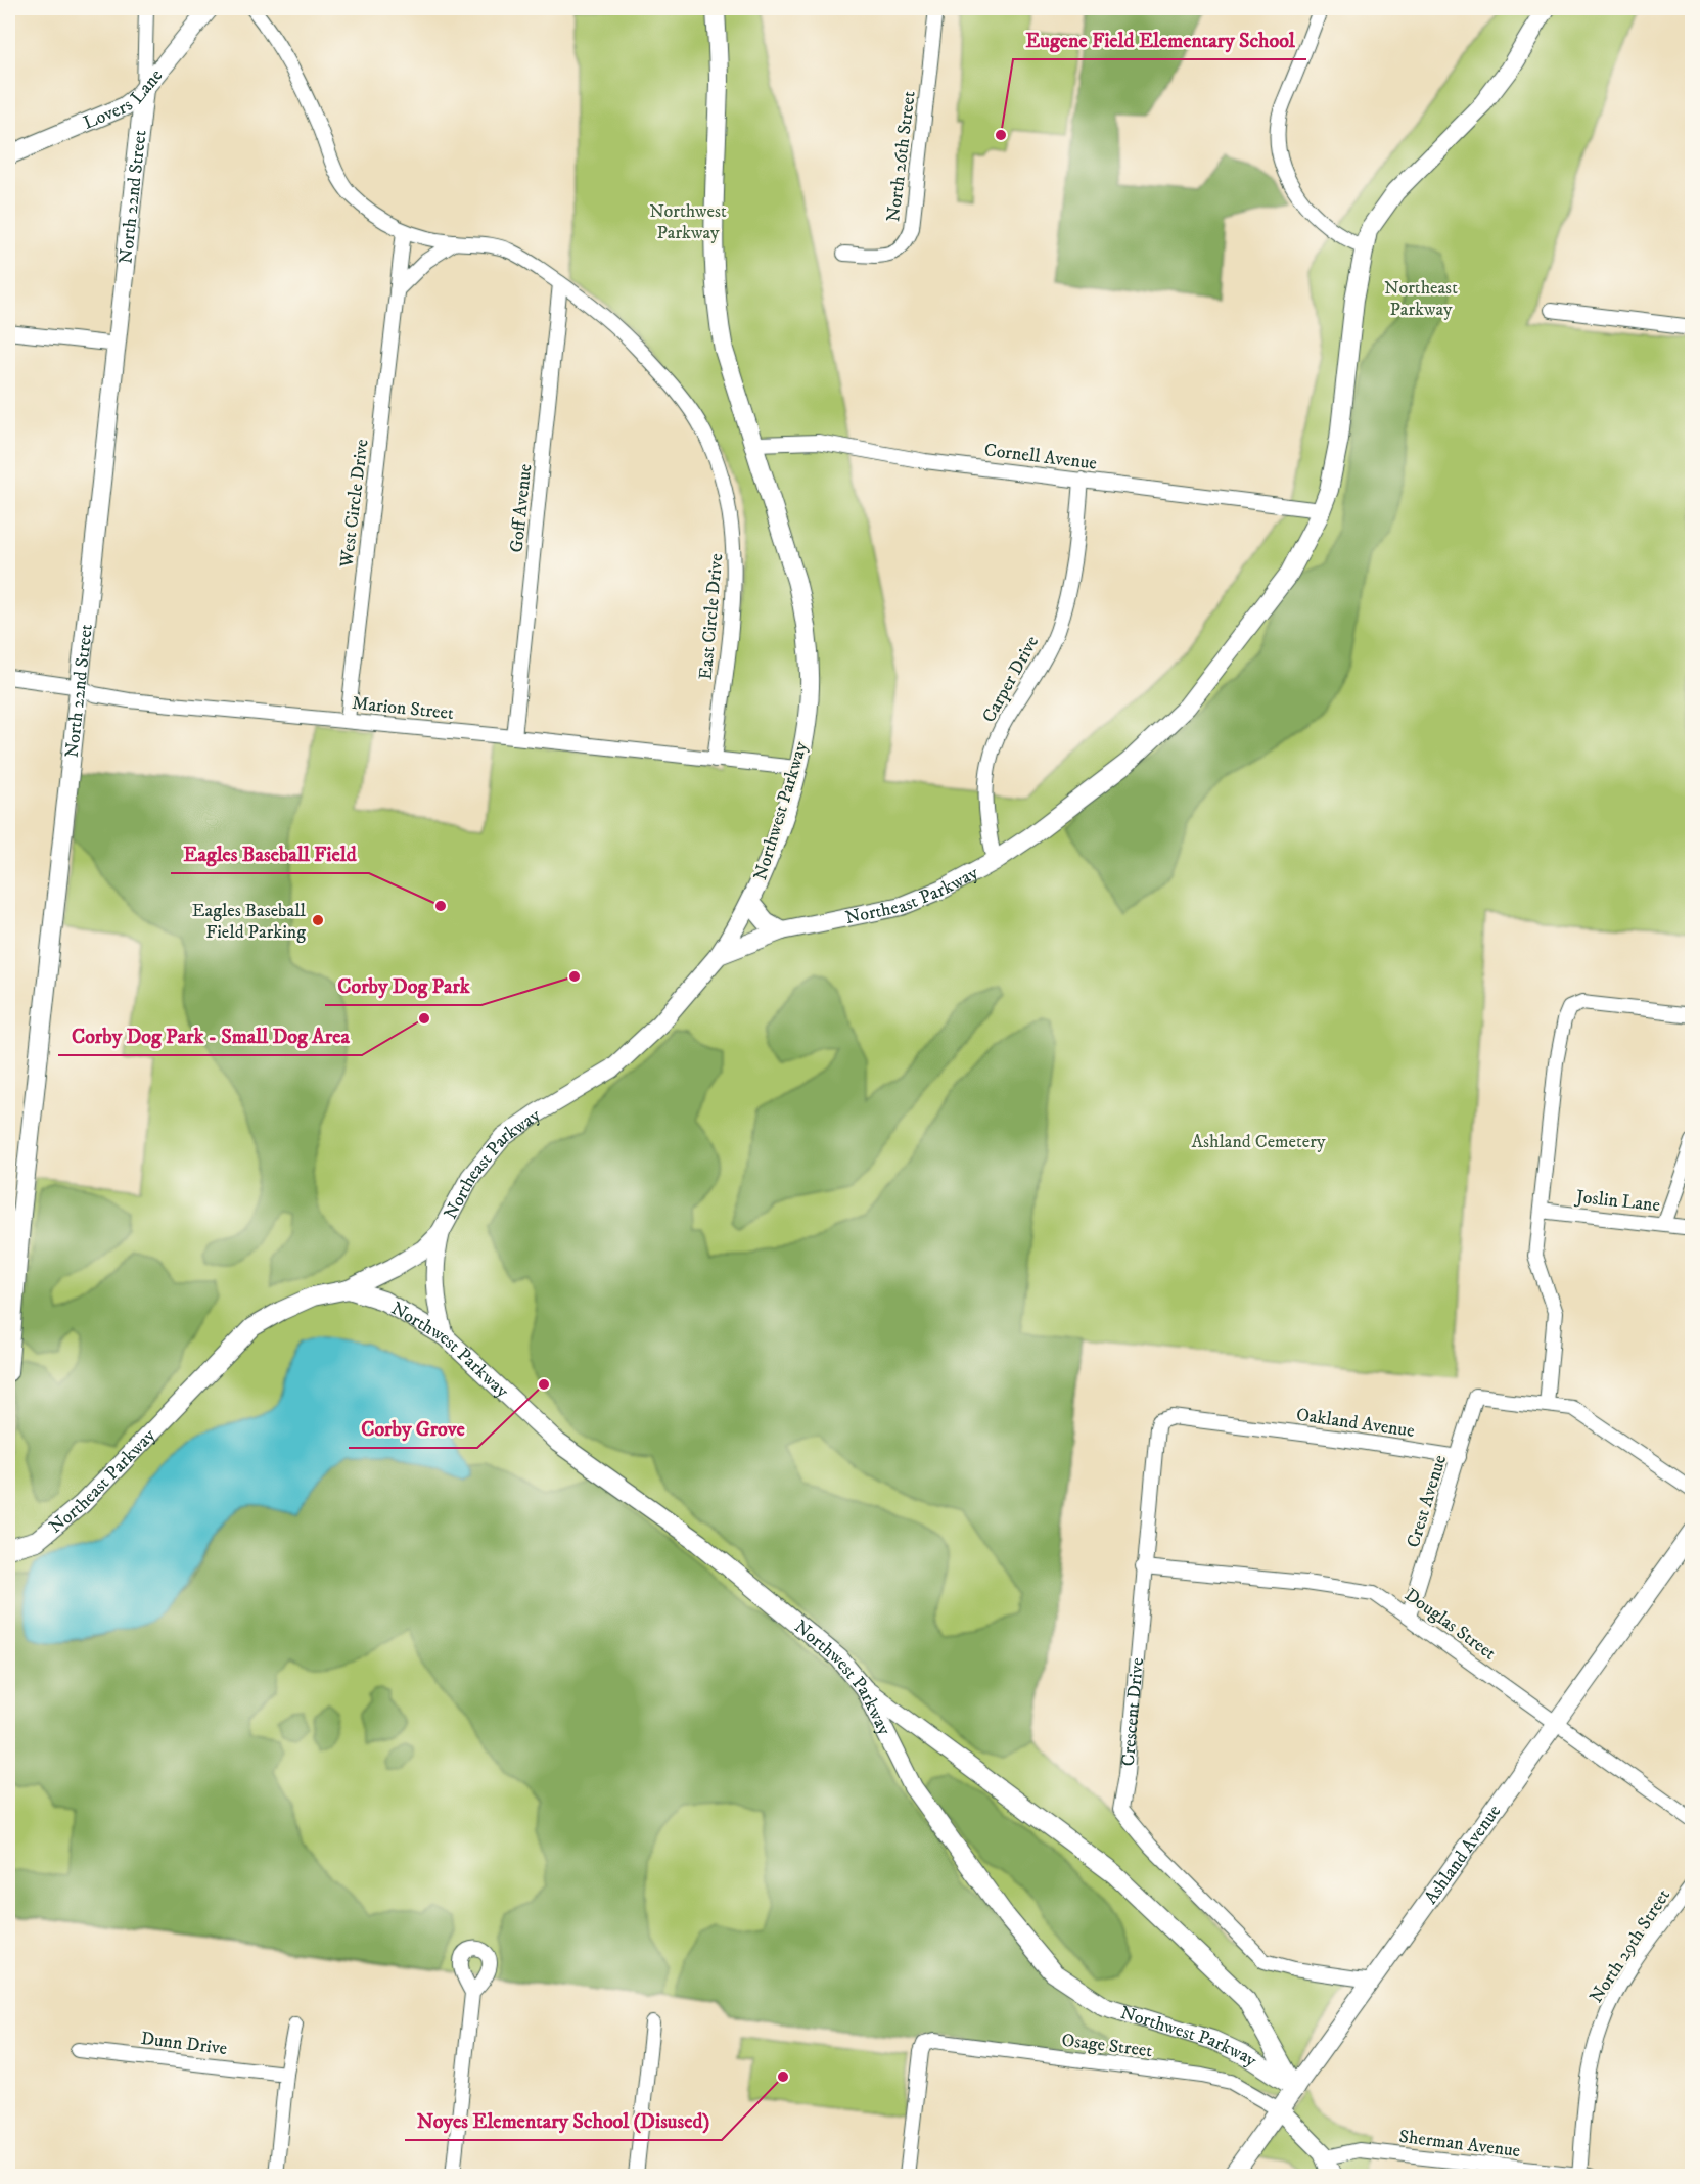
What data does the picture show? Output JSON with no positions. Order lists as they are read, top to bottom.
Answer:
{
  "streets": {
    "street": [
      "Lovers Lane",
      "North 26th Street",
      "North 22nd Street",
      "Cornell Avenue",
      "West Circle Drive",
      "Goff Avenue",
      "East Circle Drive",
      "Carper Drive",
      "Marion Street",
      "Northwest Parkway",
      "Northeast Parkway",
      "Joslin Lane",
      "Oakland Avenue",
      "Crest Avenue",
      "Douglas Street",
      "Crescent Drive",
      "Ashland Avenue",
      "North 29th Street",
      "Dunn Drive",
      "Osage Street",
      "Sherman Avenue"
    ]
  },
  "crossings": [
    ["Lovers Lane", "North 22nd Street"],
    ["North 22nd Street", "Marion Street"],
    ["Cornell Avenue", "Carper Drive"],
    ["Cornell Avenue", "Northwest Parkway"],
    ["Cornell Avenue", "Northeast Parkway"],
    ["West Circle Drive", "East Circle Drive"],
    ["West Circle Drive", "Marion Street"],
    ["Goff Avenue", "East Circle Drive"],
    ["Goff Avenue", "Marion Street"],
    ["East Circle Drive", "Marion Street"],
    ["Carper Drive", "Northeast Parkway"],
    ["Marion Street", "Northwest Parkway"],
    ["Northwest Parkway", "Northeast Parkway"],
    ["Northwest Parkway", "Ashland Avenue"],
    ["Oakland Avenue", "Crest Avenue"],
    ["Oakland Avenue", "Crescent Drive"],
    ["Crest Avenue", "Douglas Street"],
    ["Douglas Street", "Crescent Drive"],
    ["Douglas Street", "Ashland Avenue"],
    ["Crescent Drive", "Ashland Avenue"],
    ["Ashland Avenue", "Osage Street"],
    ["North 29th Street", "Sherman Avenue"]
  ],
  "parks": ["Northwest Parkway", "Northeast Parkway", "Ashland Cemetery"],
  "places": [
    "Eugene Field Elementary School",
    "Eagles Baseball Field",
    "Eagles Baseball Field Parking",
    "Corby Dog Park",
    "Corby Dog Park - Small Dog Area",
    "Corby Grove",
    "Noyes Elementary School (Disused)"
  ]
}
